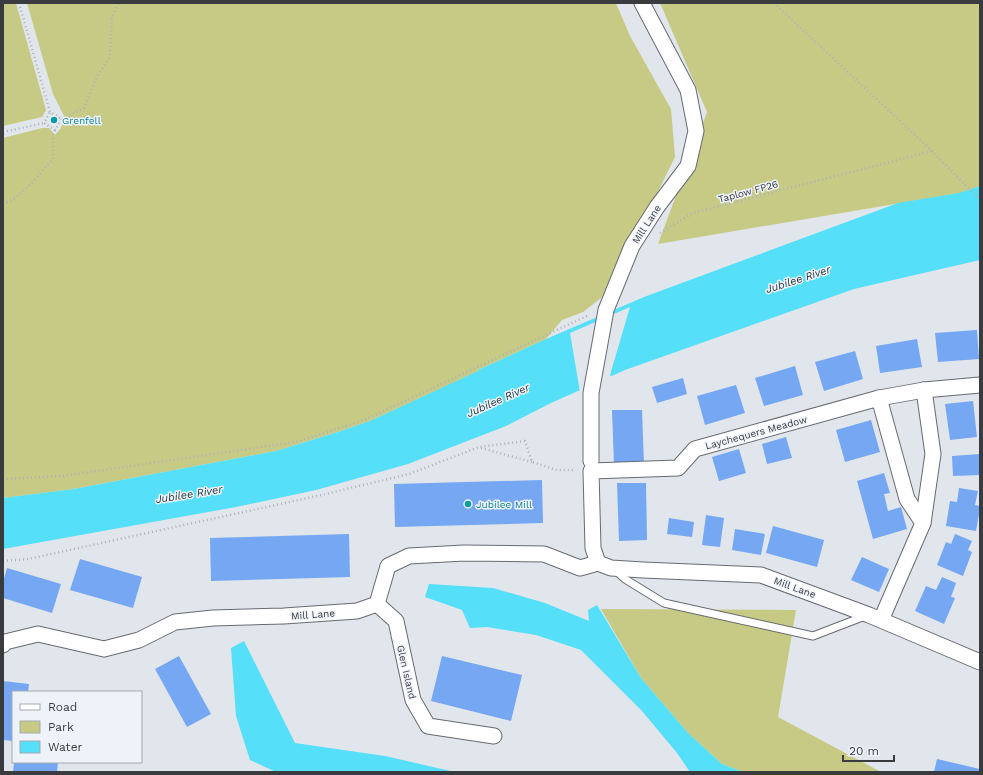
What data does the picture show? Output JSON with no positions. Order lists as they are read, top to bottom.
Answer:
{
  "streets": {
    "street": ["Mill Lane", "Laychequers Meadow", "Glen Island"],
    "path": ["Taplow FP26"]
  },
  "crossings": [
    ["Mill Lane", "Laychequers Meadow"],
    ["Mill Lane", "Glen Island"]
  ],
  "water": ["Jubilee River"],
  "places": ["Grenfell", "Jubilee Mill"],
  "legend": ["Road", "Park", "Water"],
  "scale_bar": "20 m"
}
